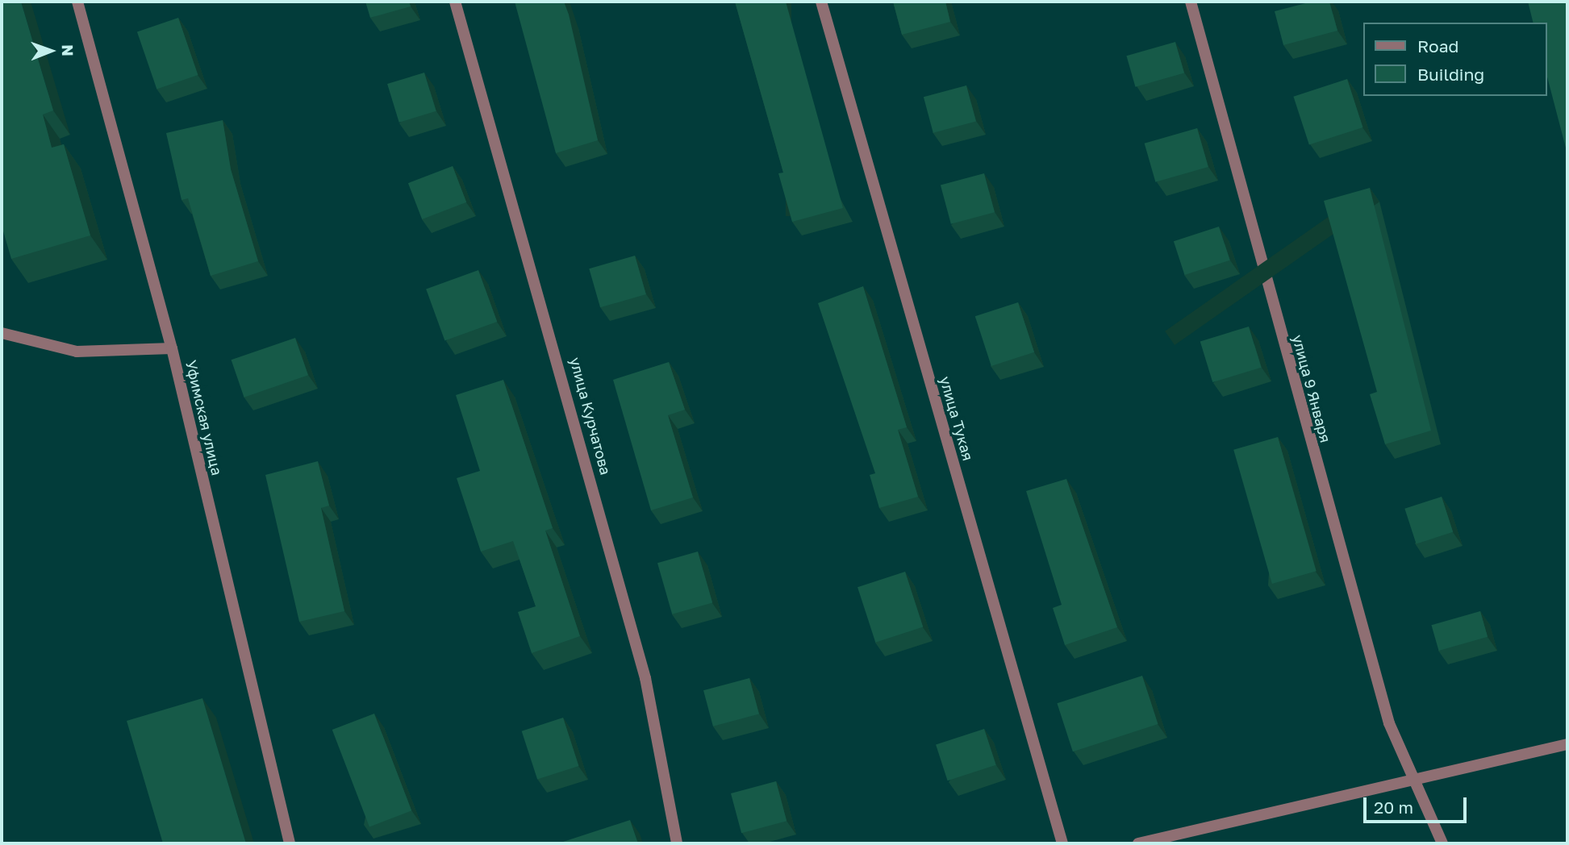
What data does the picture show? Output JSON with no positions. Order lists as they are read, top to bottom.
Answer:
{
  "streets": {
    "street": [
      "улица 9 Января",
      "улица Курчатова",
      "Уфимская улица",
      "улица Тукая"
    ]
  },
  "legend": ["Road", "Building"],
  "scale_bar": "20 m",
  "north": "right"
}
